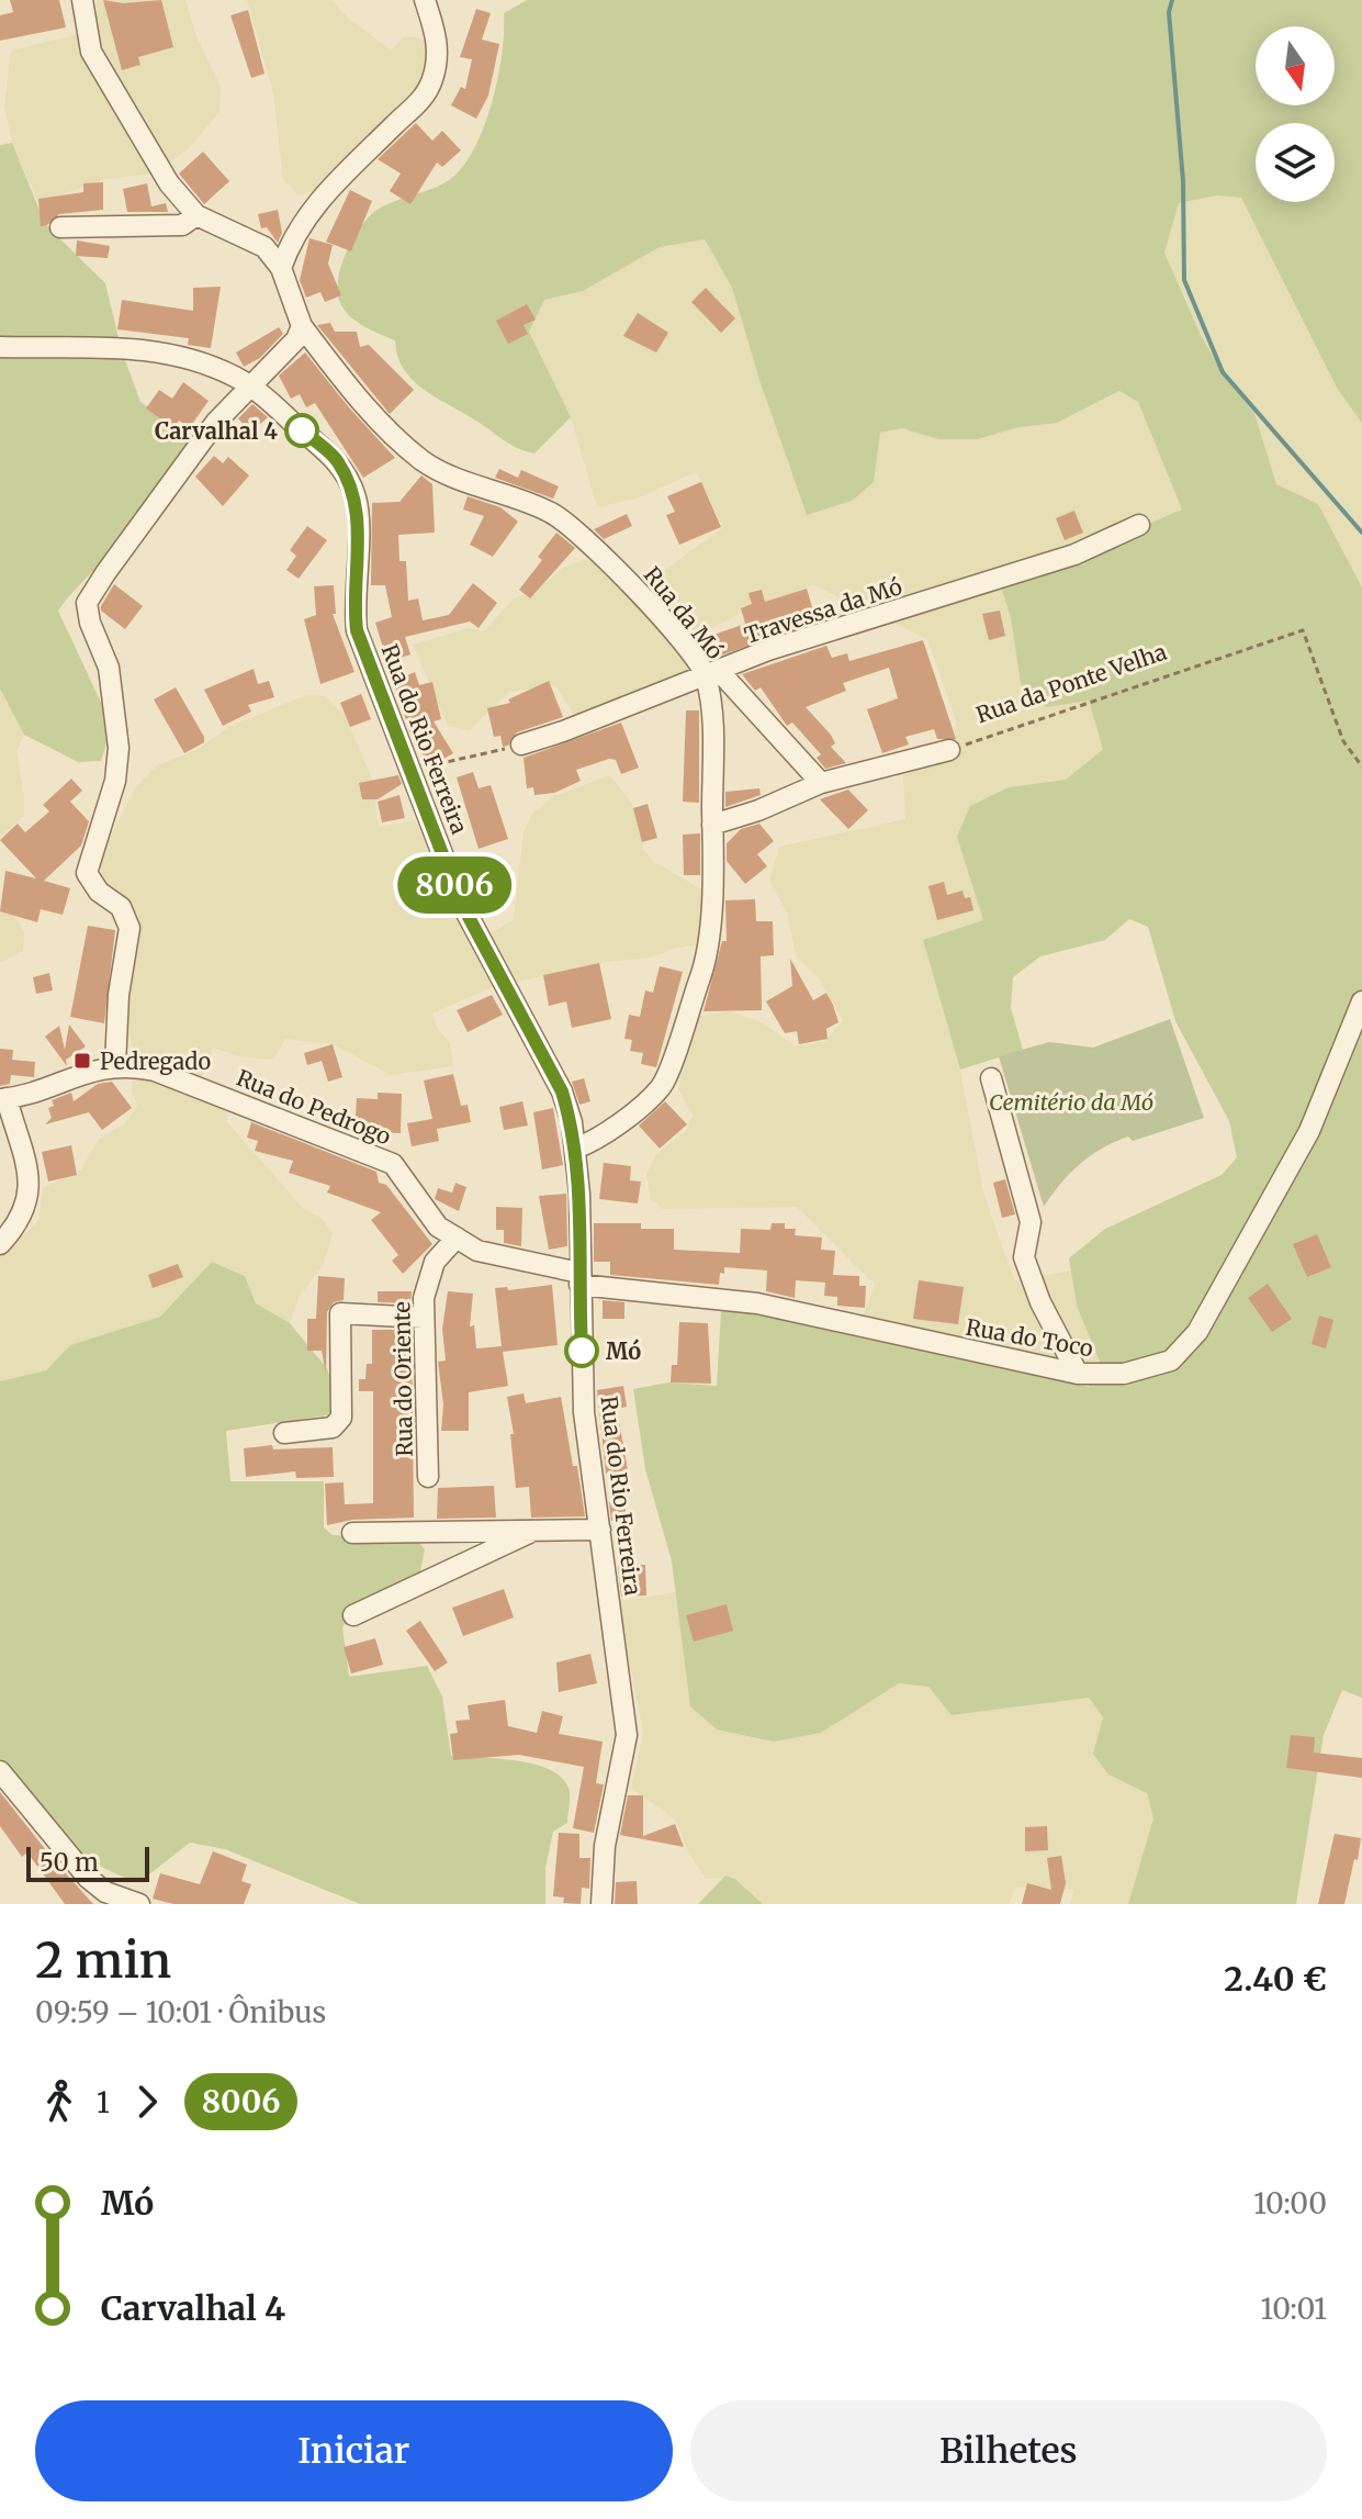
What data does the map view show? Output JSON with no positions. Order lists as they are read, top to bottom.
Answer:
{
  "streets": {
    "street": [
      "Travessa da Mó",
      "Rua da Mó",
      "Rua do Rio Ferreira",
      "Rua do Pedrogo",
      "Rua do Toco",
      "Rua do Oriente"
    ],
    "path": ["Rua da Ponte Velha"]
  },
  "crossings": [
    ["Travessa da Mó", "Rua da Mó"],
    ["Rua da Mó", "Rua do Rio Ferreira"],
    ["Rua do Rio Ferreira", "Rua do Pedrogo"],
    ["Rua do Rio Ferreira", "Rua do Toco"],
    ["Rua do Pedrogo", "Rua do Toco"],
    ["Rua do Pedrogo", "Rua do Oriente"]
  ],
  "parks": ["Cemitério da Mó"],
  "places": {
    "other": ["Carvalhal 4", "Mó"],
    "transit": ["Pedregado"]
  },
  "lines": ["bus line 8006"],
  "scale_bar": "50 m",
  "north": "bottom",
  "page": {
    "on_map": "8006",
    "scale": "50 m",
    "heading": ["2 min", "09:59 – 10:01 · Ônibus", "2.40 €"],
    "legs": ["1", "8006"],
    "list": [
      {
        "name": "Mó",
        "value": "10:00"
      },
      {
        "name": "Carvalhal 4",
        "value": "10:01"
      }
    ],
    "buttons": ["Iniciar", "Bilhetes"]
  }
}
